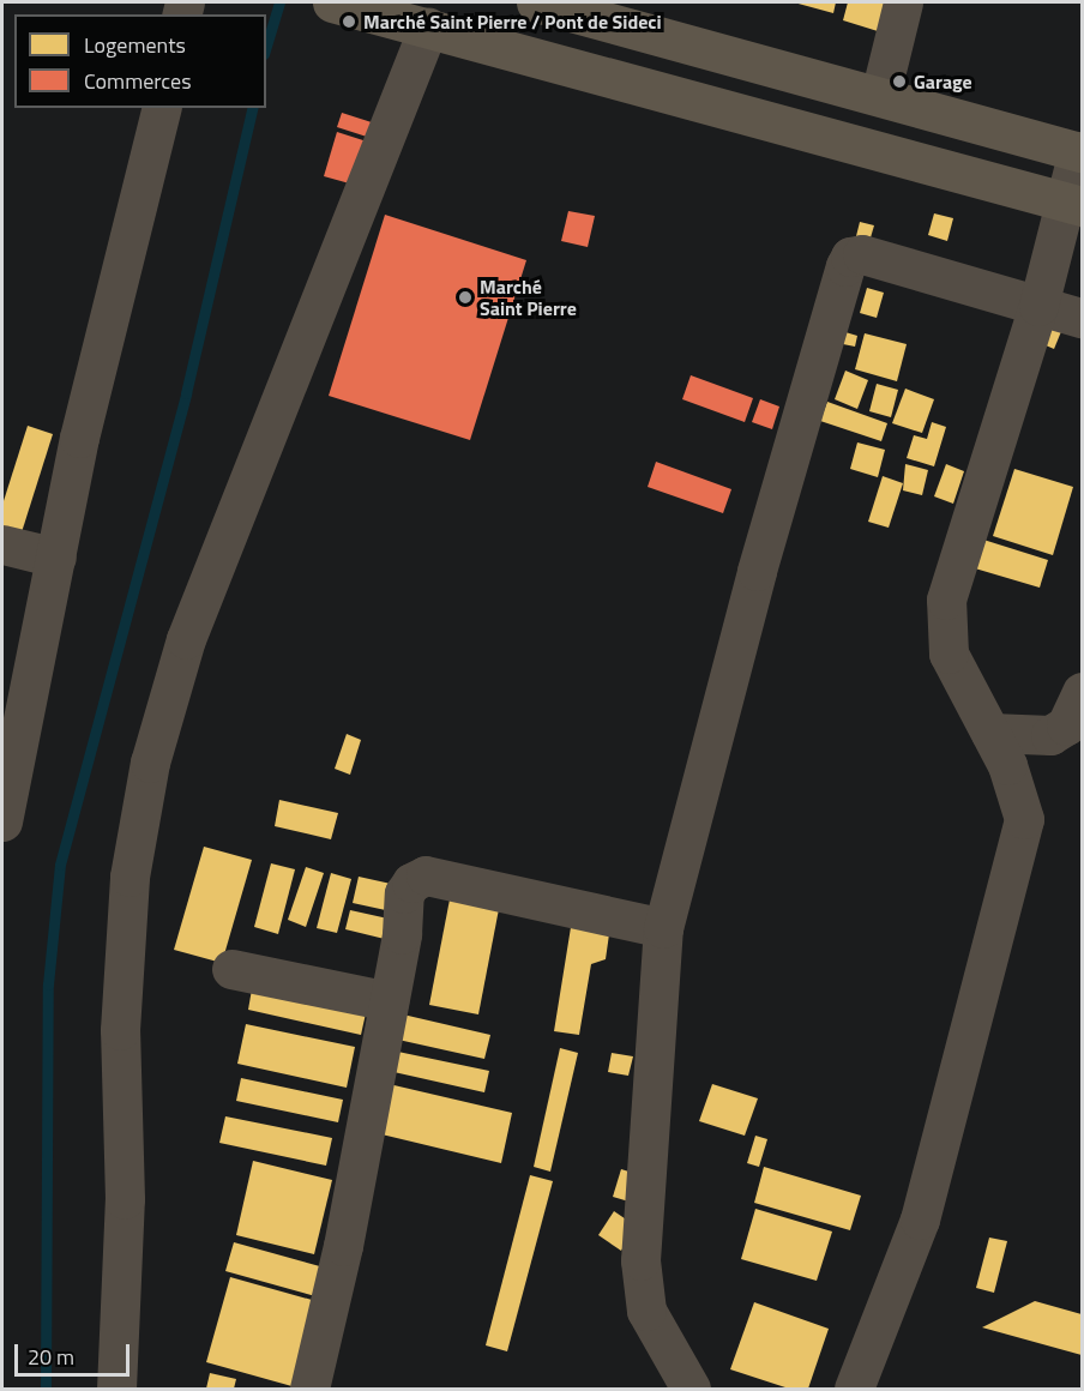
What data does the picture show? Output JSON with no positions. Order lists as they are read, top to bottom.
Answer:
{
  "places": ["Marché Saint Pierre / Pont de Sideci", "Garage", "Marché Saint Pierre"],
  "legend": ["Logements", "Commerces"],
  "scale_bar": "20 m"
}
